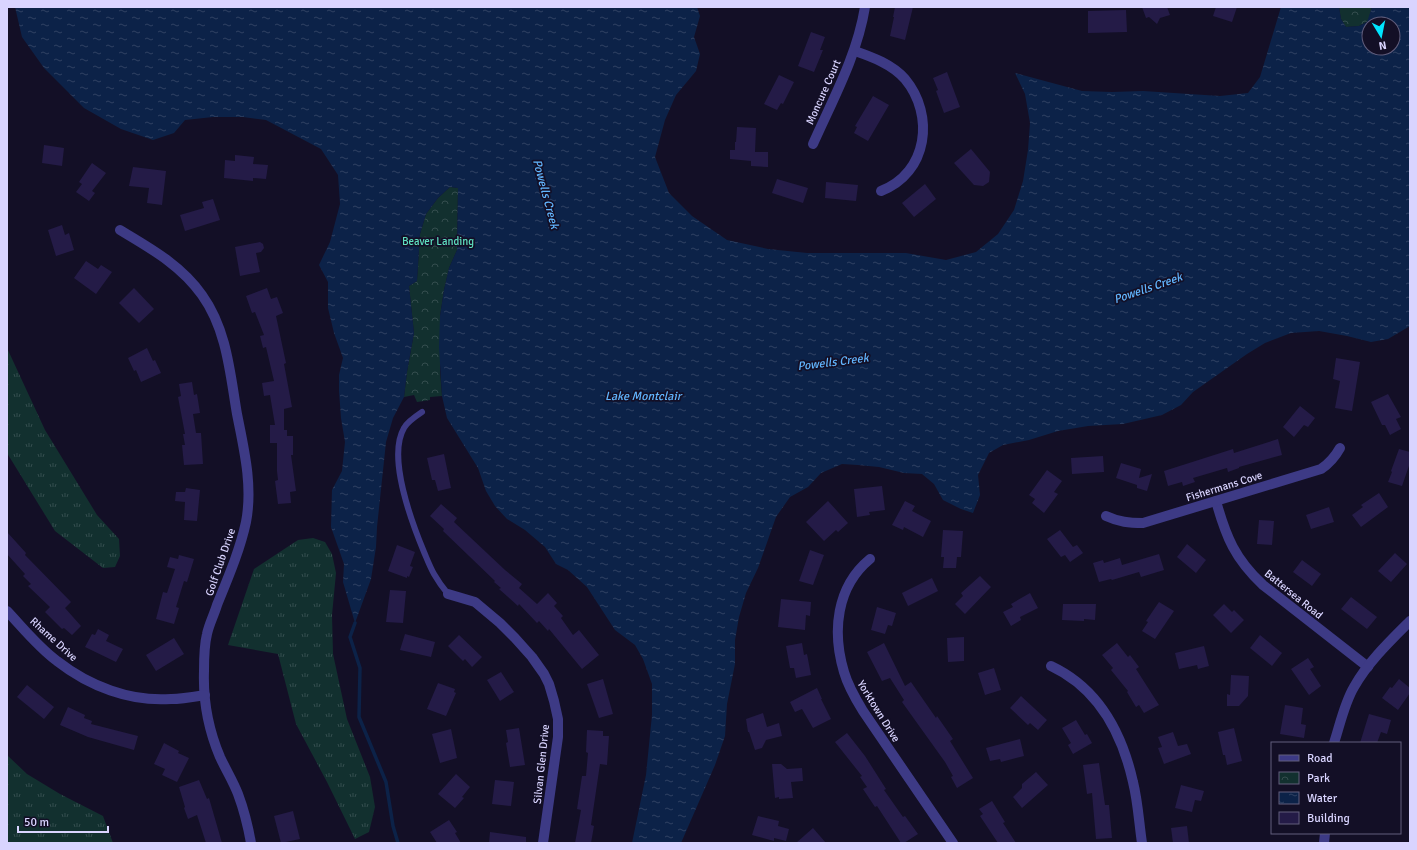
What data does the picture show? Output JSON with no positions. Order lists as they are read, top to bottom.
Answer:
{
  "streets": {
    "street": [
      "Moncure Court",
      "Fishermans Cove",
      "Golf Club Drive",
      "Battersea Road",
      "Rhame Drive",
      "Yorktown Drive",
      "Silvan Glen Drive"
    ]
  },
  "crossings": [
    ["Fishermans Cove", "Battersea Road"],
    ["Golf Club Drive", "Rhame Drive"]
  ],
  "water": ["Powells Creek", "Lake Montclair"],
  "parks": ["Beaver Landing"],
  "legend": [
    "Road",
    "Park",
    "Water",
    "Building"
  ],
  "scale_bar": "50 m",
  "north": "bottom"
}
